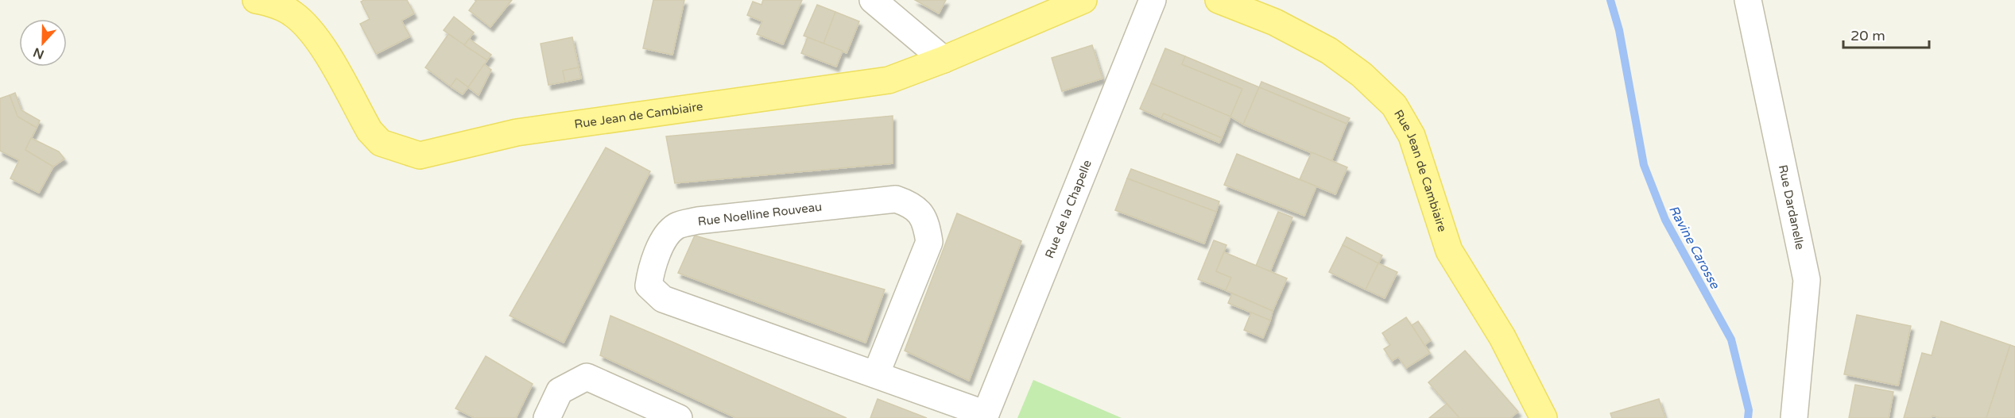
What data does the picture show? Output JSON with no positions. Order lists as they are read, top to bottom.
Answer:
{
  "streets": {
    "main road": ["Rue Jean de Cambiaire"],
    "street": ["Rue Dardanelle", "Rue de la Chapelle", "Rue Noelline Rouveau"]
  },
  "crossings": [
    ["Rue de la Chapelle", "Rue Noelline Rouveau"]
  ],
  "water": ["Ravine Carosse"],
  "scale_bar": "20 m",
  "north": "bottom"
}
